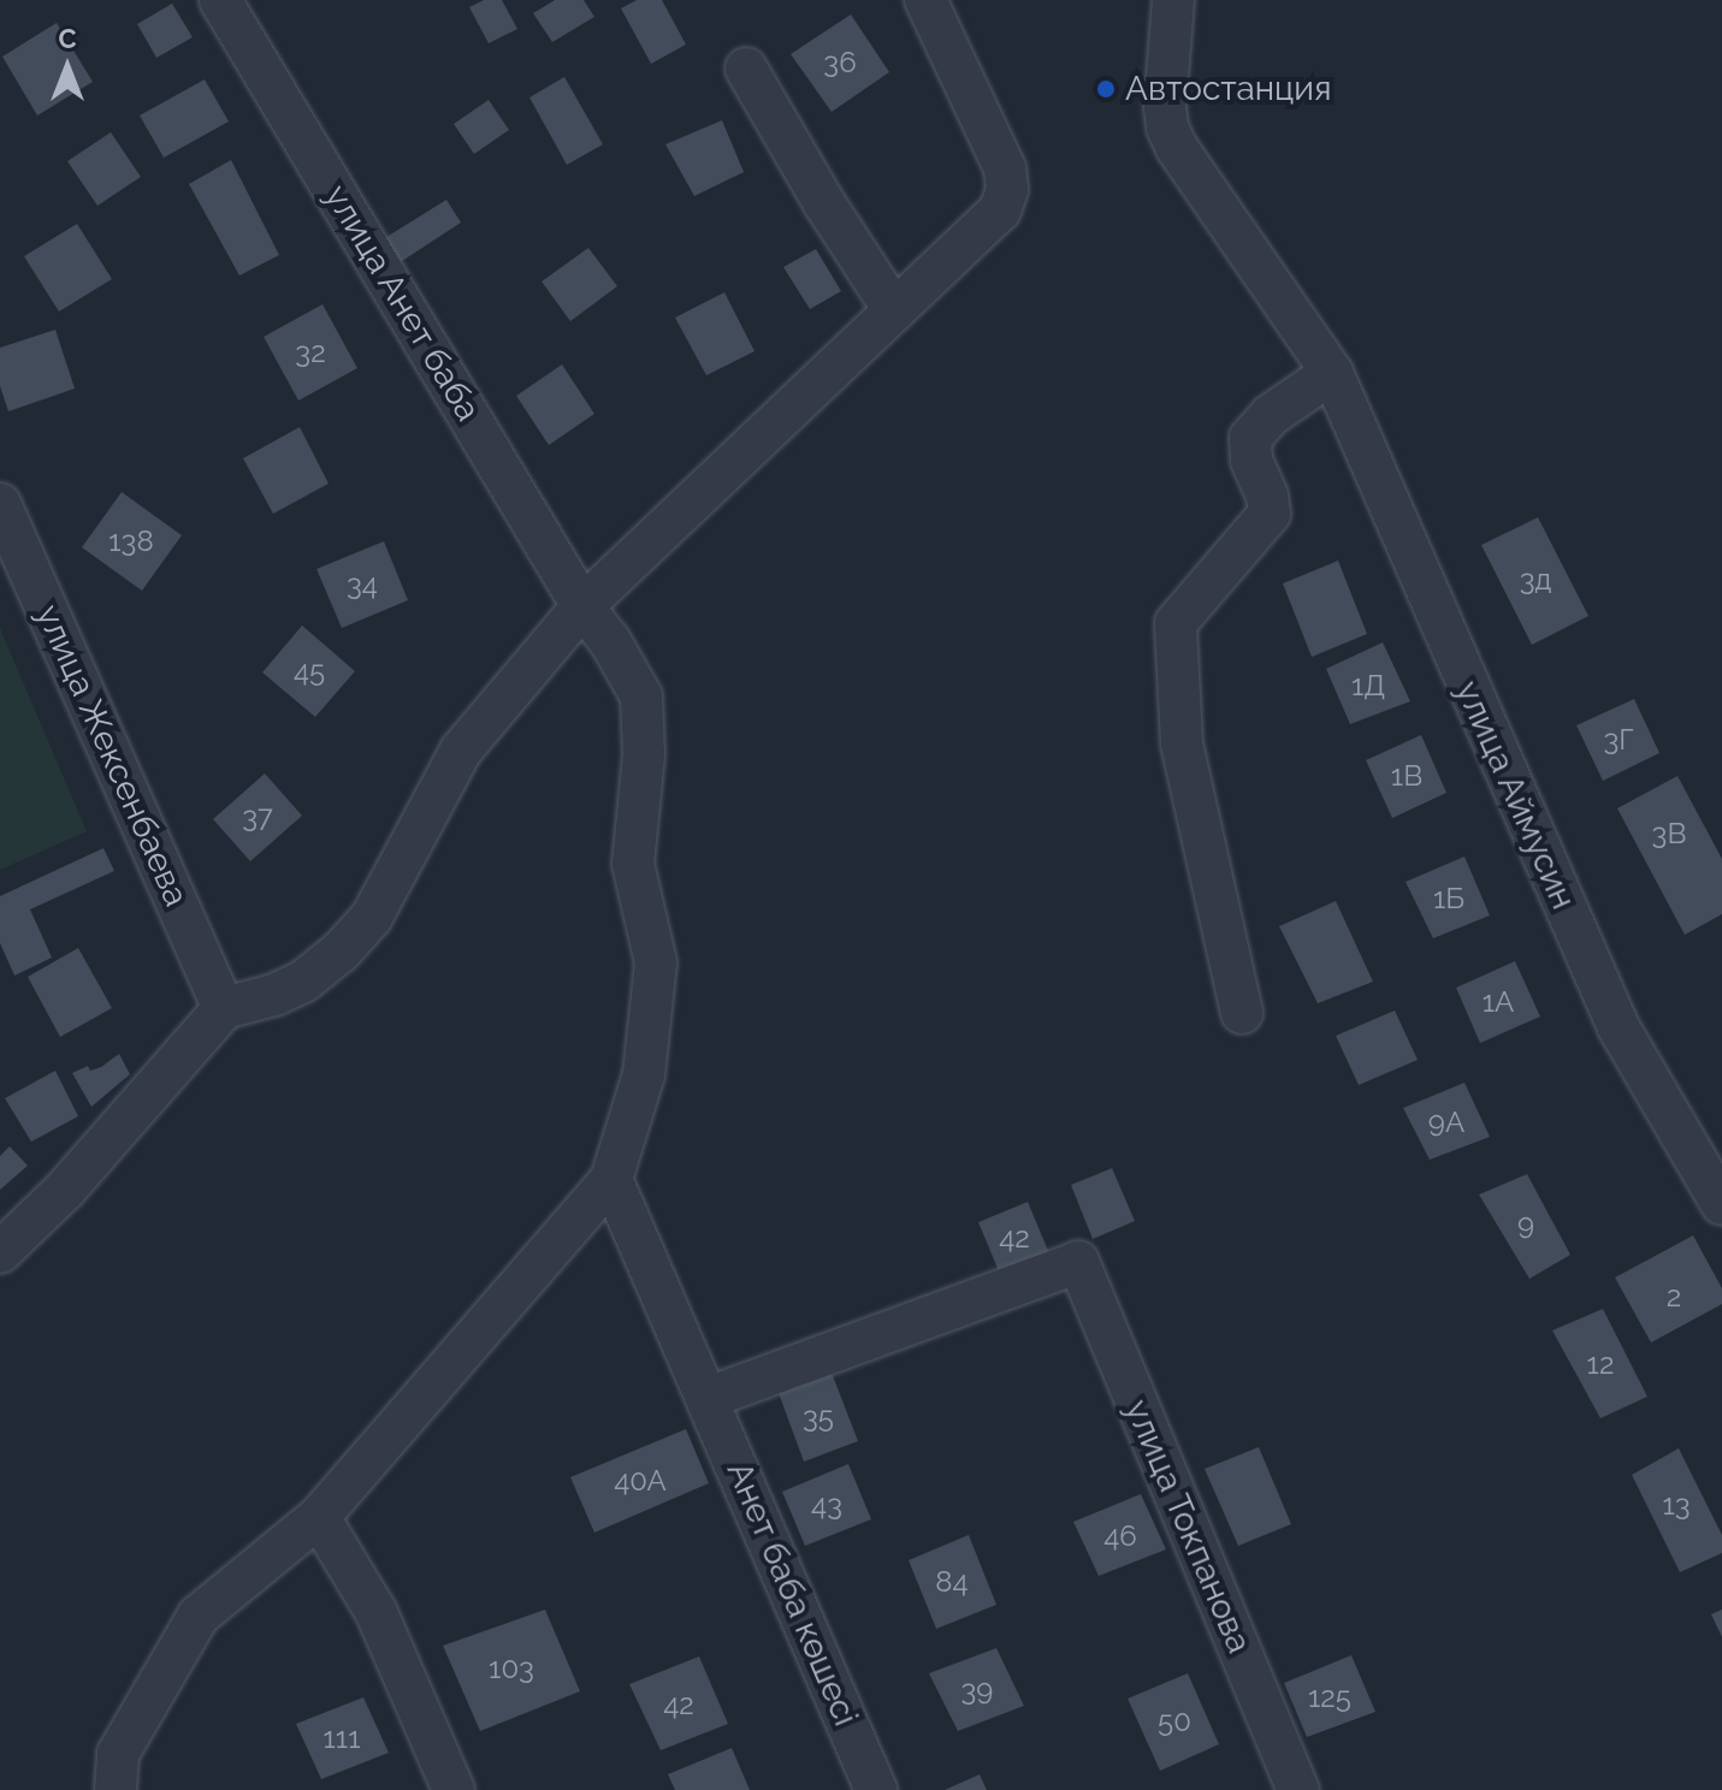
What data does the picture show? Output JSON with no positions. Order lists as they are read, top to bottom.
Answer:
{
  "streets": {
    "street": [
      "улица Анет баба",
      "улица Жексенбаева",
      "улица Аймусин",
      "улица Токпанова",
      "Анет баба көшесі"
    ]
  },
  "crossings": [
    ["улица Анет баба", "Анет баба көшесі"],
    ["улица Токпанова", "Анет баба көшесі"]
  ],
  "places": ["Автостанция"],
  "house_numbers": [
    "36",
    "32",
    "138",
    "3д",
    "34",
    "45",
    "1Д",
    "3Г",
    "1В",
    "37",
    "3В",
    "1Б",
    "1А",
    "9А",
    "9",
    "42",
    "2",
    "12",
    "35",
    "40А",
    "43",
    "13",
    "46",
    "84",
    "103",
    "39",
    "125",
    "42",
    "50",
    "111"
  ],
  "north": "top"
}
